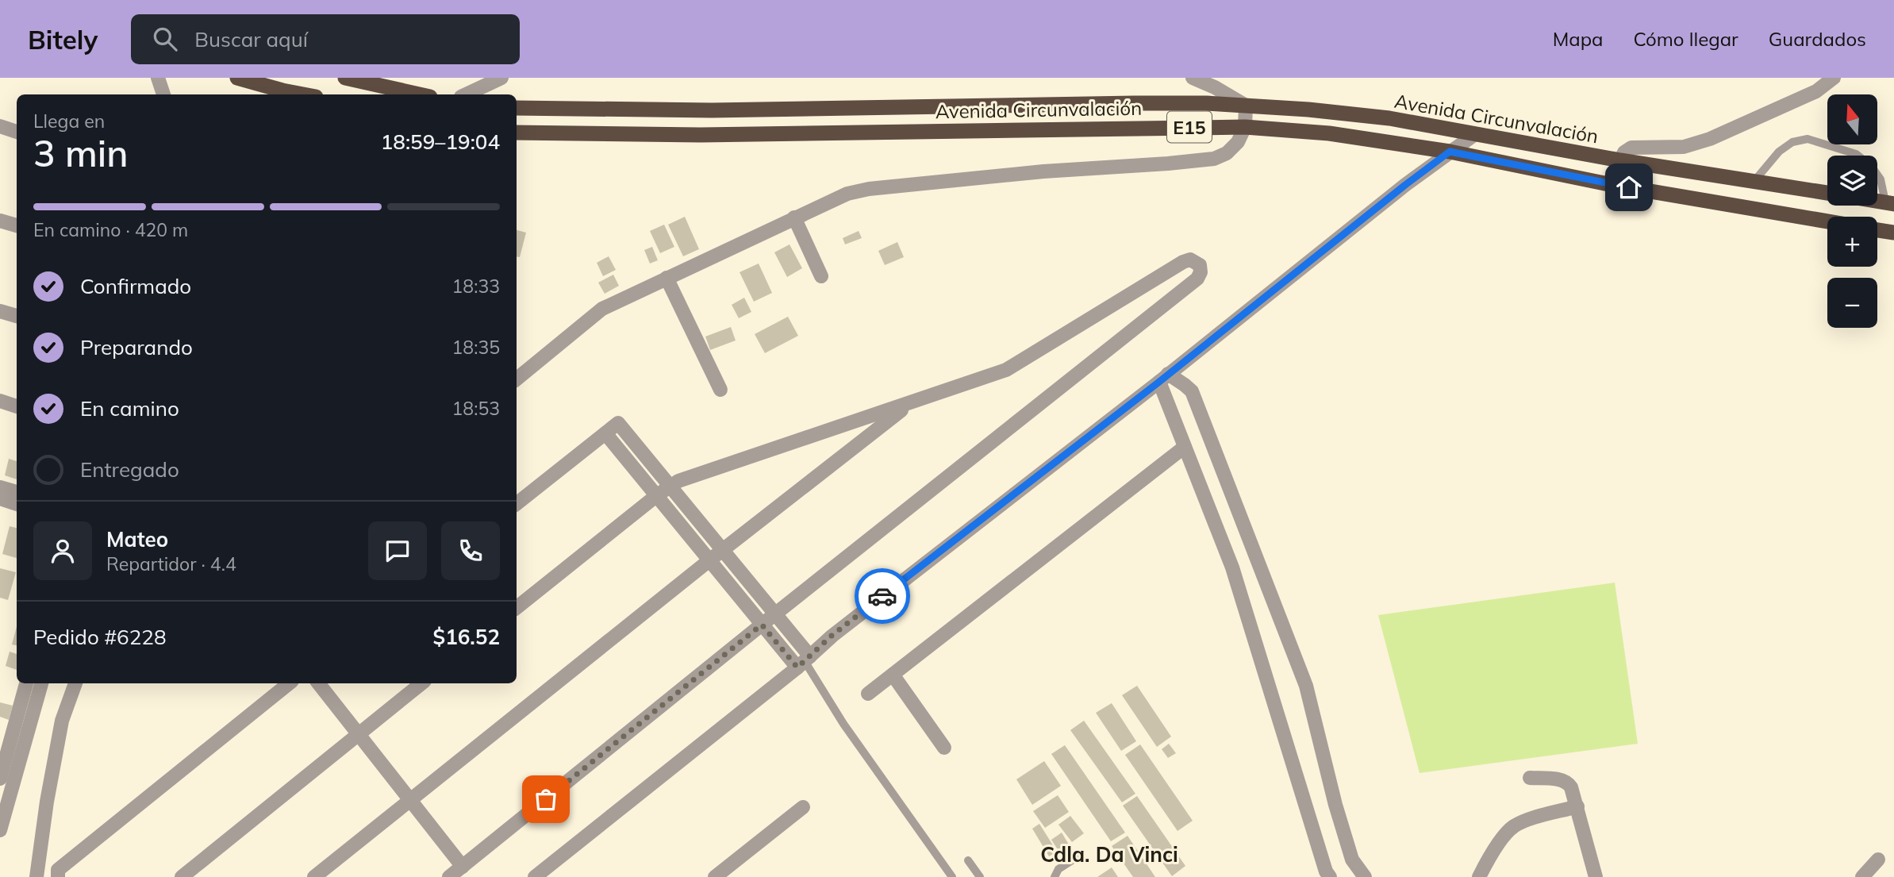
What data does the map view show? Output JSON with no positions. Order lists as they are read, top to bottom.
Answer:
{
  "streets": {
    "highway": ["Avenida Circunvalación", "E15"]
  },
  "districts": ["Cdla. Da Vinci"],
  "north": "top",
  "page": {
    "header": "Bitely",
    "search": "Buscar aquí",
    "nav": ["Mapa", "Cómo llegar", "Guardados"],
    "map_buttons": ["+", "−"],
    "heading": ["3 min", "Llega en", "18:59–19:04"],
    "panel": [
      "Mateo",
      "Repartidor · 4.4",
      "Pedido #6228",
      "$16.52"
    ],
    "bar": "En camino · 420 m",
    "list": [
      ["Confirmado", "18:33"],
      ["Preparando", "18:35"],
      ["En camino", "18:53"],
      "Entregado"
    ]
  }
}
